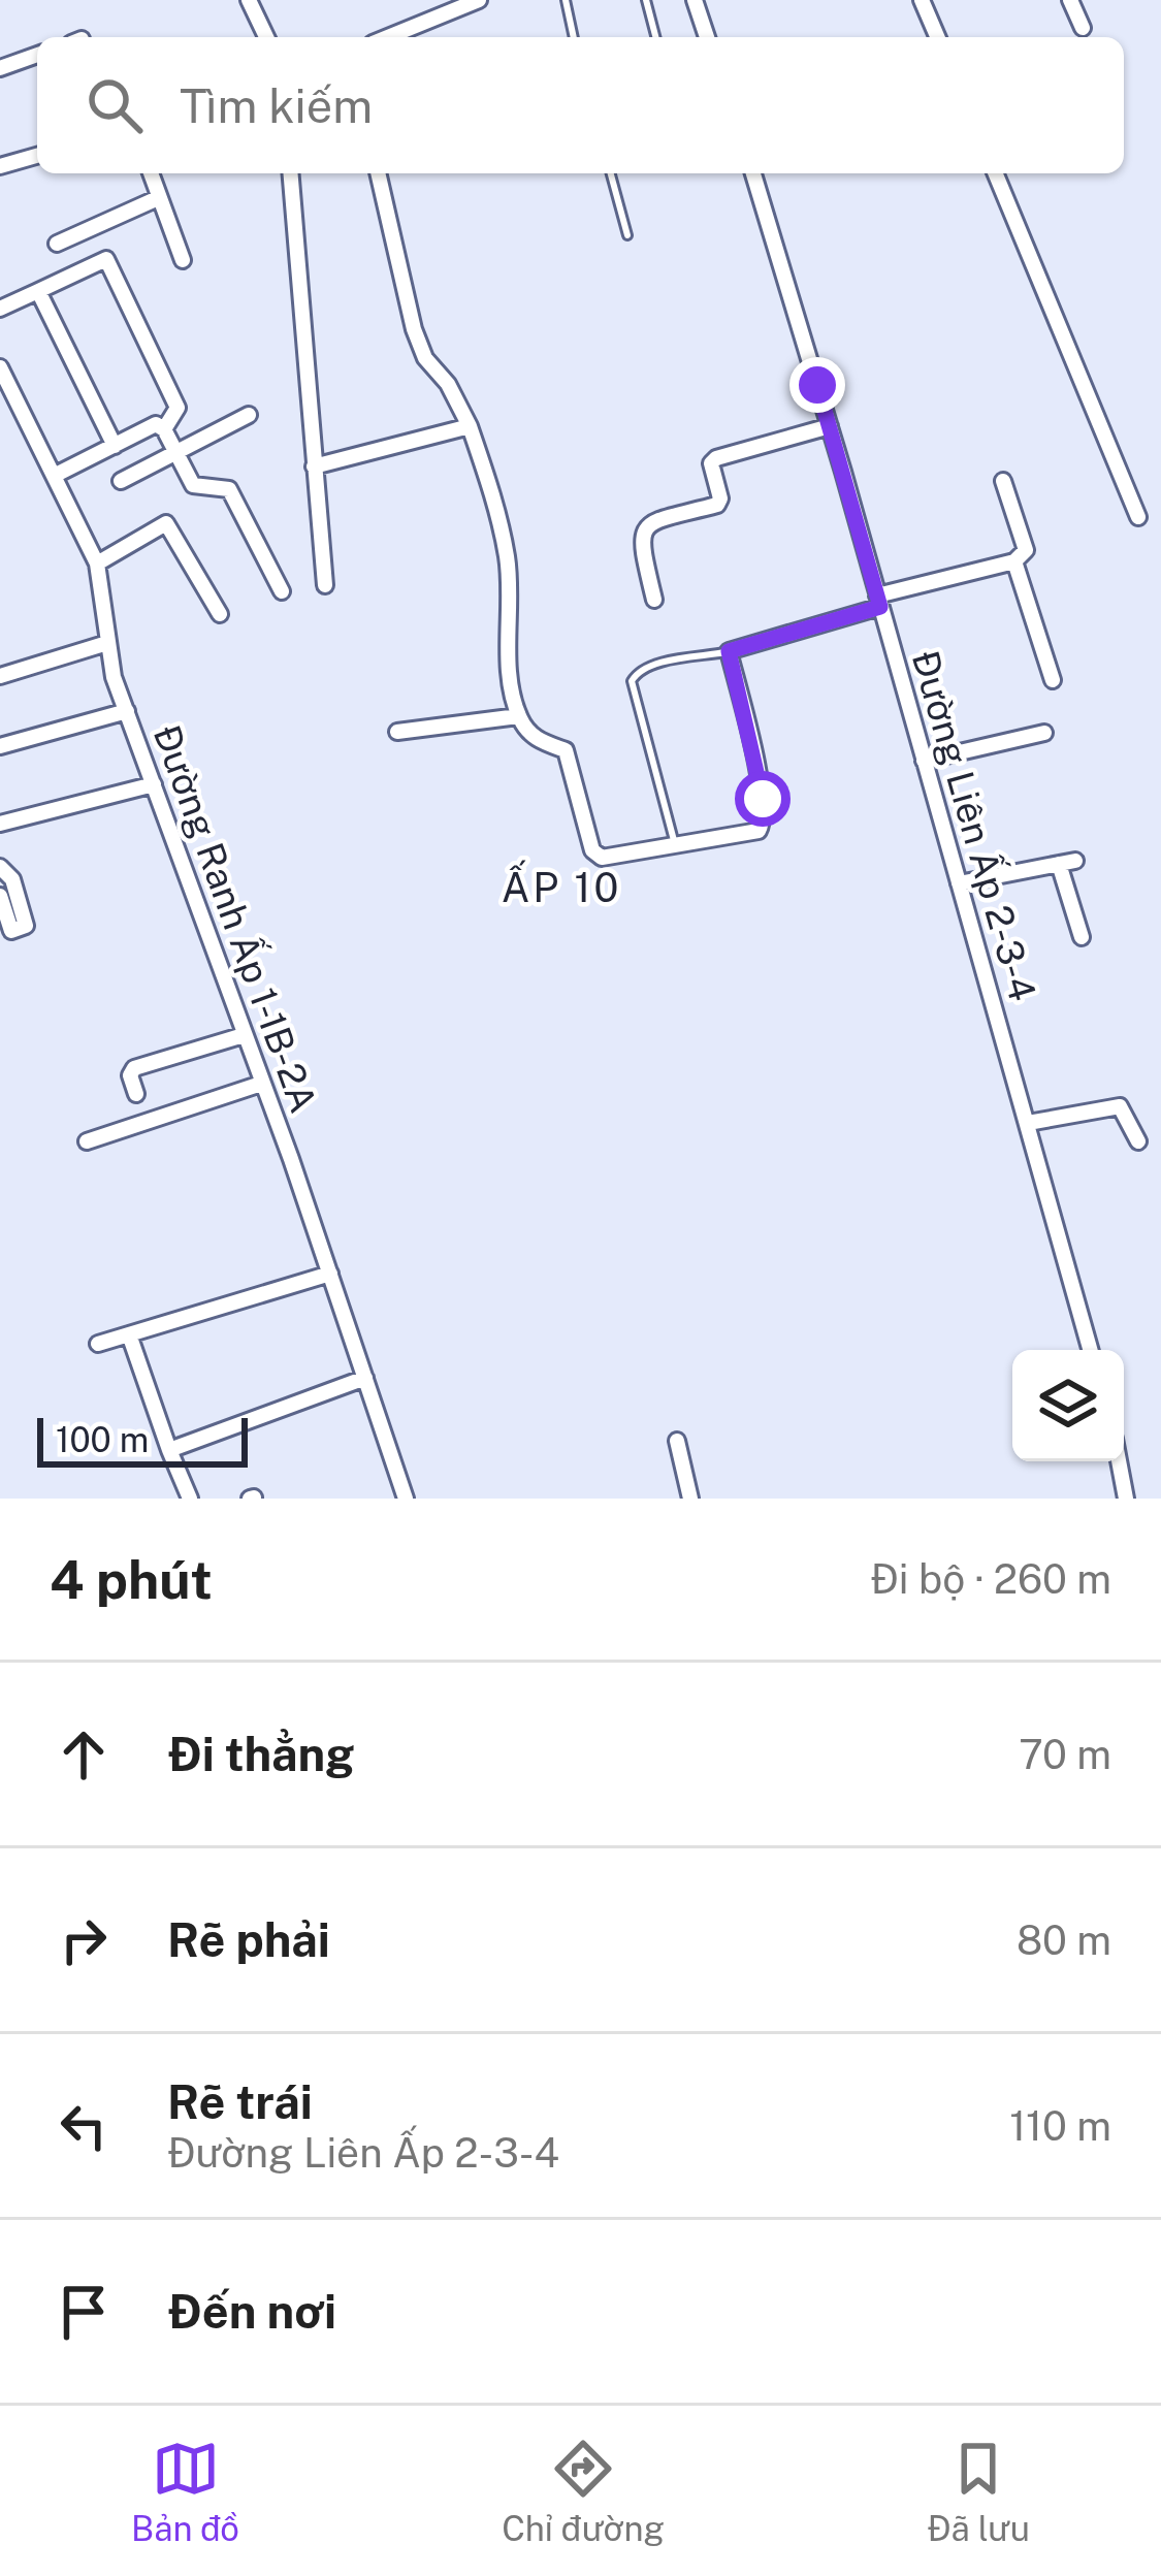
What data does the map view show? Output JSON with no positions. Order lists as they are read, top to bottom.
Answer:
{
  "streets": {
    "street": ["Đường Liên Ấp 2-3-4", "Đường Ranh Ấp 1-1B-2A"]
  },
  "districts": ["ẤP 10"],
  "scale_bar": "100 m",
  "page": {
    "search": "Tìm kiếm",
    "scale": "100 m",
    "heading": ["4 phút", "Đi bộ · 260 m"],
    "list": [
      ["Đi thẳng", "70 m"],
      ["Rẽ phải", "80 m"],
      ["Rẽ trái", "Đường Liên Ấp 2-3-4", "110 m"],
      "Đến nơi"
    ],
    "nav": ["Bản đồ", "Chỉ đường", "Đã lưu"]
  }
}
